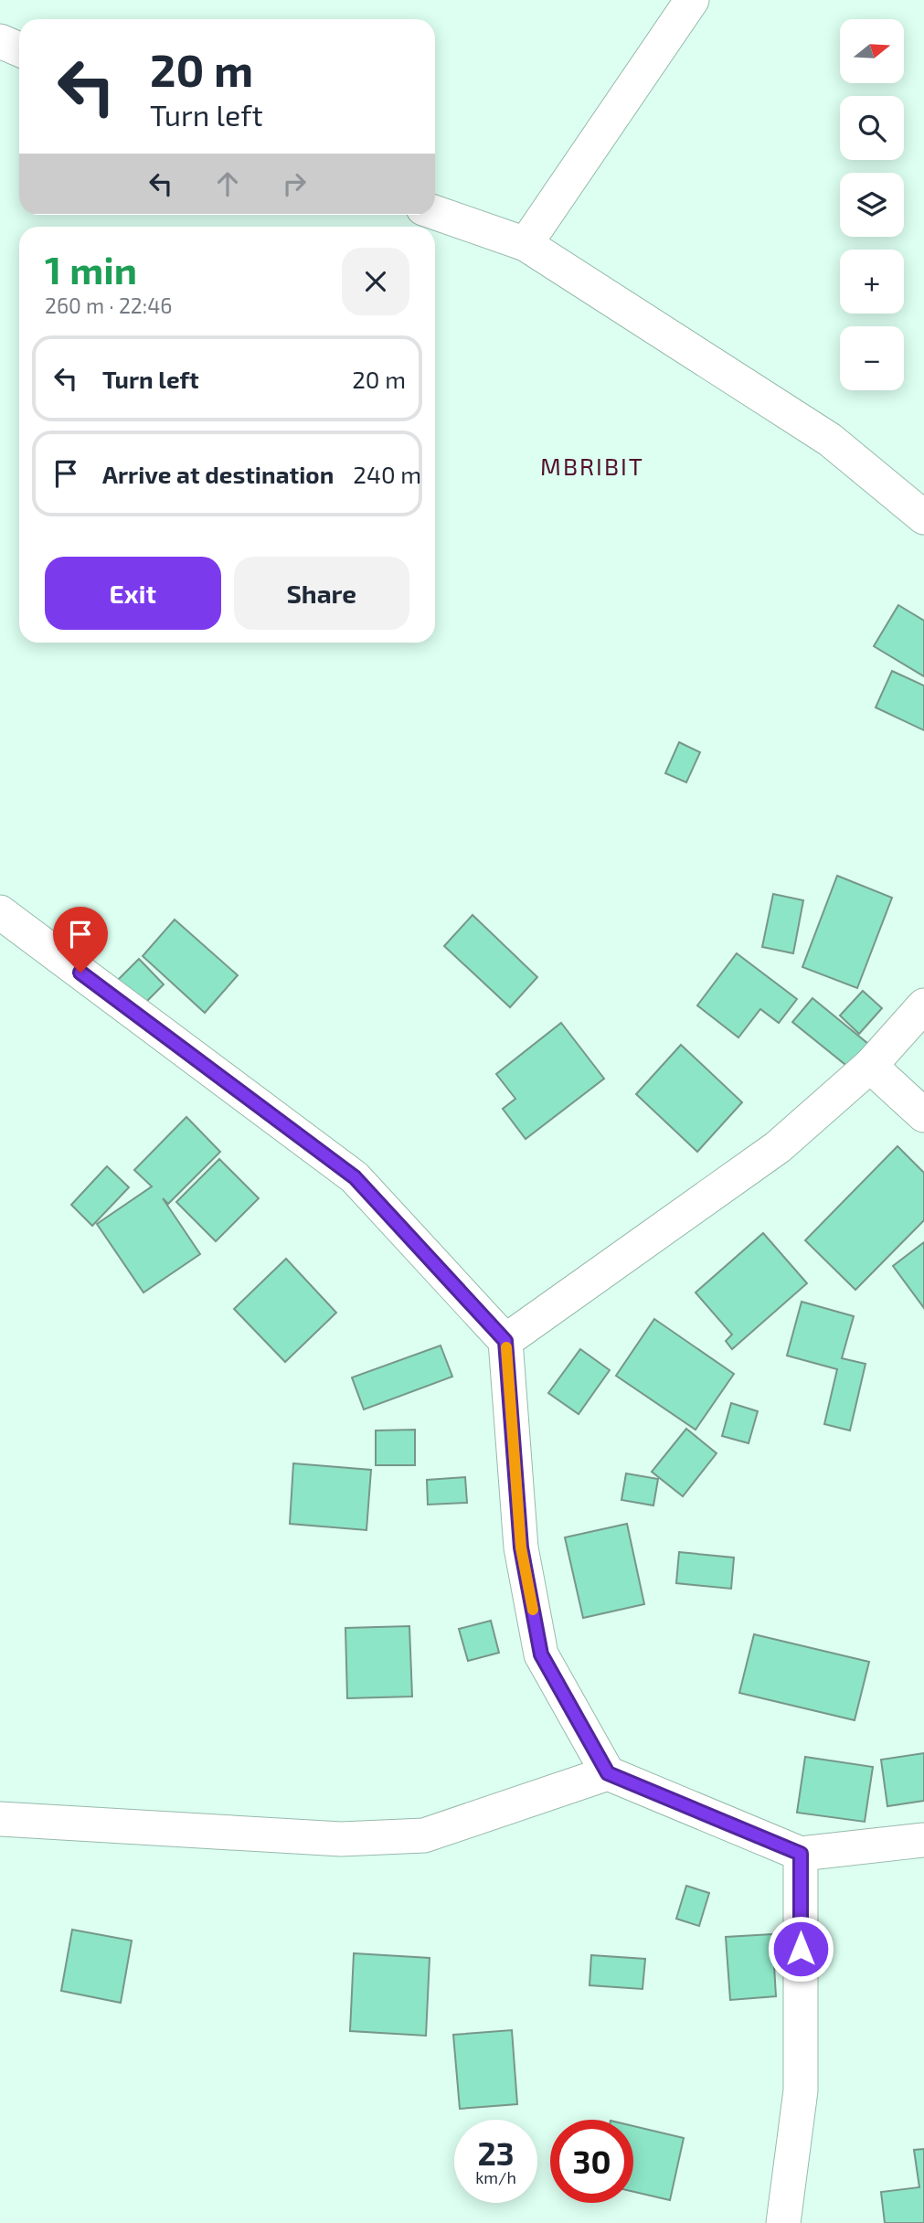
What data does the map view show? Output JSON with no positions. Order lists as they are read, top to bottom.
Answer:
{
  "districts": ["MBRIBIT"],
  "north": "right",
  "page": {
    "map_buttons": ["+", "−"],
    "turn": ["20 m", "Turn left"],
    "heading": ["1 min", "260 m · 22:46"],
    "list": [
      {
        "name": "Turn left",
        "value": "20 m"
      },
      {
        "name": "Arrive at destination",
        "value": "240 m"
      }
    ],
    "buttons": ["Exit", "Share"],
    "speed": "23 km/h",
    "limit": "30"
  }
}
